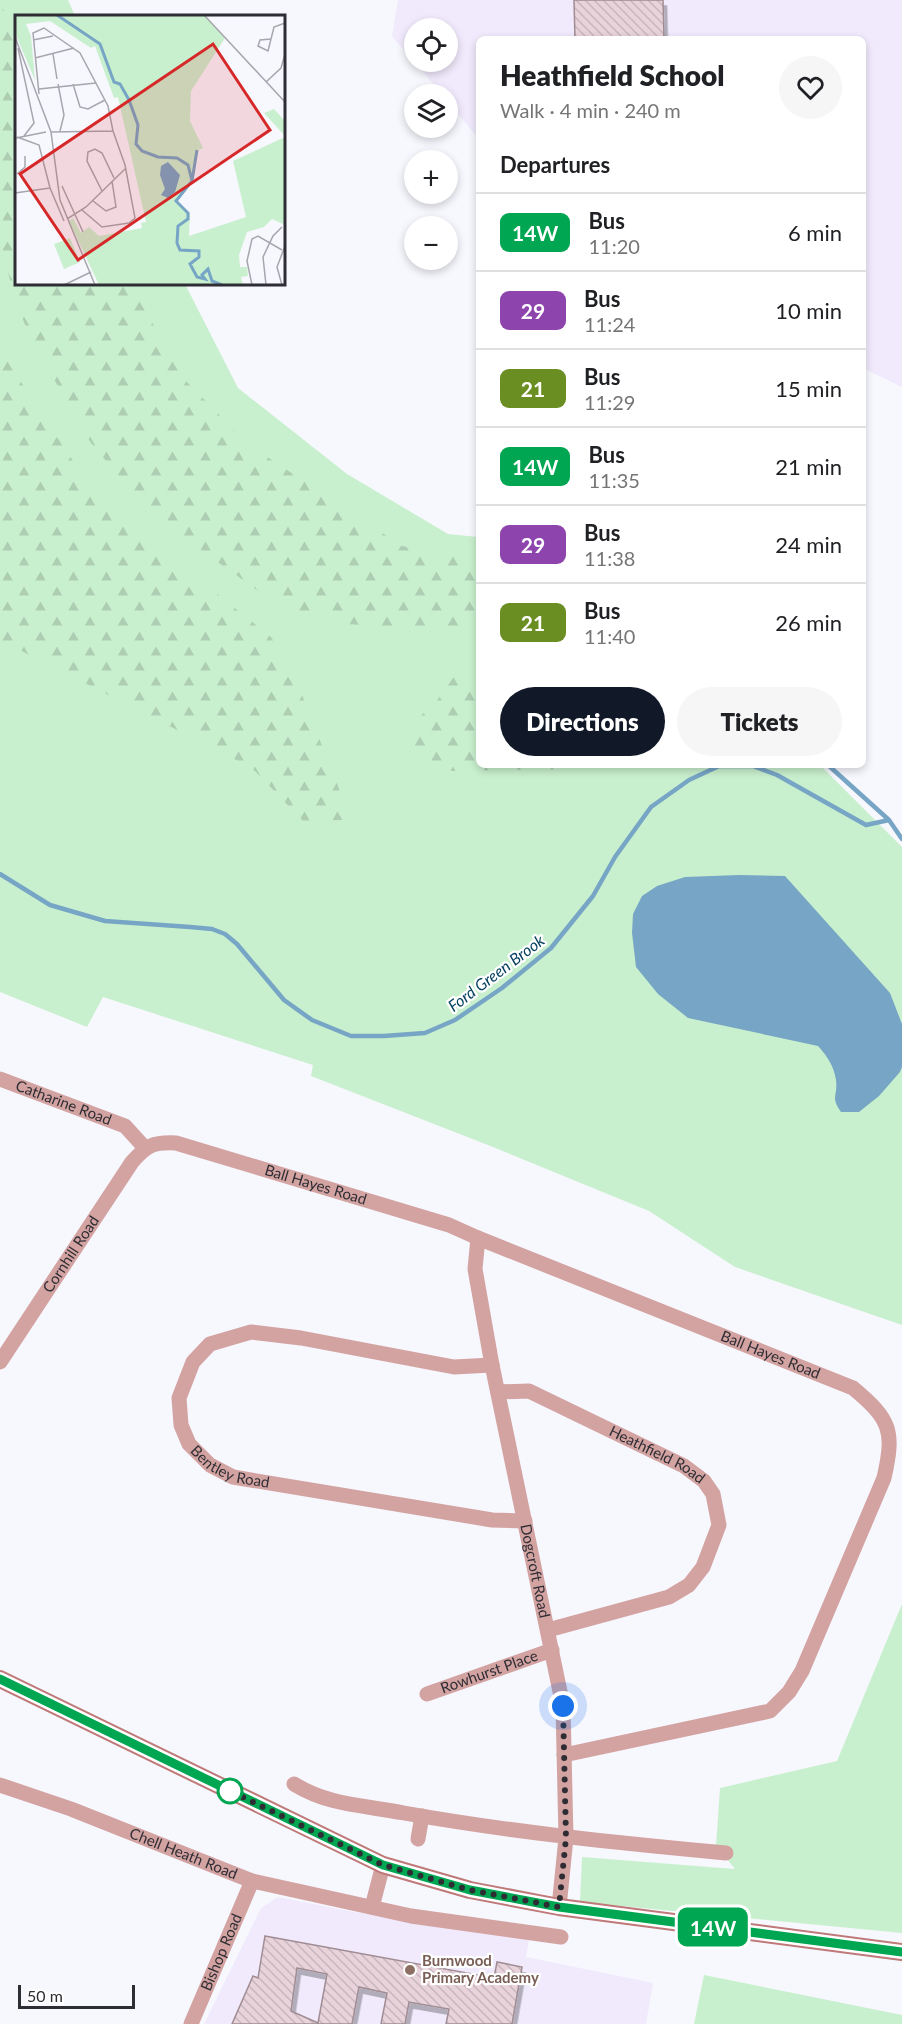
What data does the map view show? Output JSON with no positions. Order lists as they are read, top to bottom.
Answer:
{
  "streets": {
    "street": [
      "Catharine Road",
      "Ball Hayes Road",
      "Cornhill Road",
      "Heathfield Road",
      "Bentley Road",
      "Dogcroft Road",
      "Rowhurst Place",
      "Chell Heath Road",
      "Bishop Road"
    ]
  },
  "crossings": [
    ["Catharine Road", "Ball Hayes Road"],
    ["Catharine Road", "Cornhill Road"],
    ["Ball Hayes Road", "Cornhill Road"],
    ["Ball Hayes Road", "Dogcroft Road"],
    ["Heathfield Road", "Dogcroft Road"],
    ["Bentley Road", "Dogcroft Road"],
    ["Dogcroft Road", "Rowhurst Place"],
    ["Chell Heath Road", "Bishop Road"]
  ],
  "water": ["Ford Green Brook"],
  "places": ["Burnwood Primary Academy"],
  "lines": ["bus line 14W"],
  "scale_bar": "50 m",
  "page": {
    "on_map": "14W",
    "map_buttons": ["+", "−"],
    "heading": [
      ["Heathfield School", "Walk · 4 min · 240 m"],
      "Departures"
    ],
    "list": [
      {
        "mark": "14W",
        "name": "Bus",
        "note": "11:20",
        "value": "6 min"
      },
      {
        "mark": "29",
        "name": "Bus",
        "note": "11:24",
        "value": "10 min"
      },
      {
        "mark": "21",
        "name": "Bus",
        "note": "11:29",
        "value": "15 min"
      },
      {
        "mark": "14W",
        "name": "Bus",
        "note": "11:35",
        "value": "21 min"
      },
      {
        "mark": "29",
        "name": "Bus",
        "note": "11:38",
        "value": "24 min"
      },
      {
        "mark": "21",
        "name": "Bus",
        "note": "11:40",
        "value": "26 min"
      }
    ],
    "buttons": ["Directions", "Tickets"],
    "scale": "50 m"
  }
}
